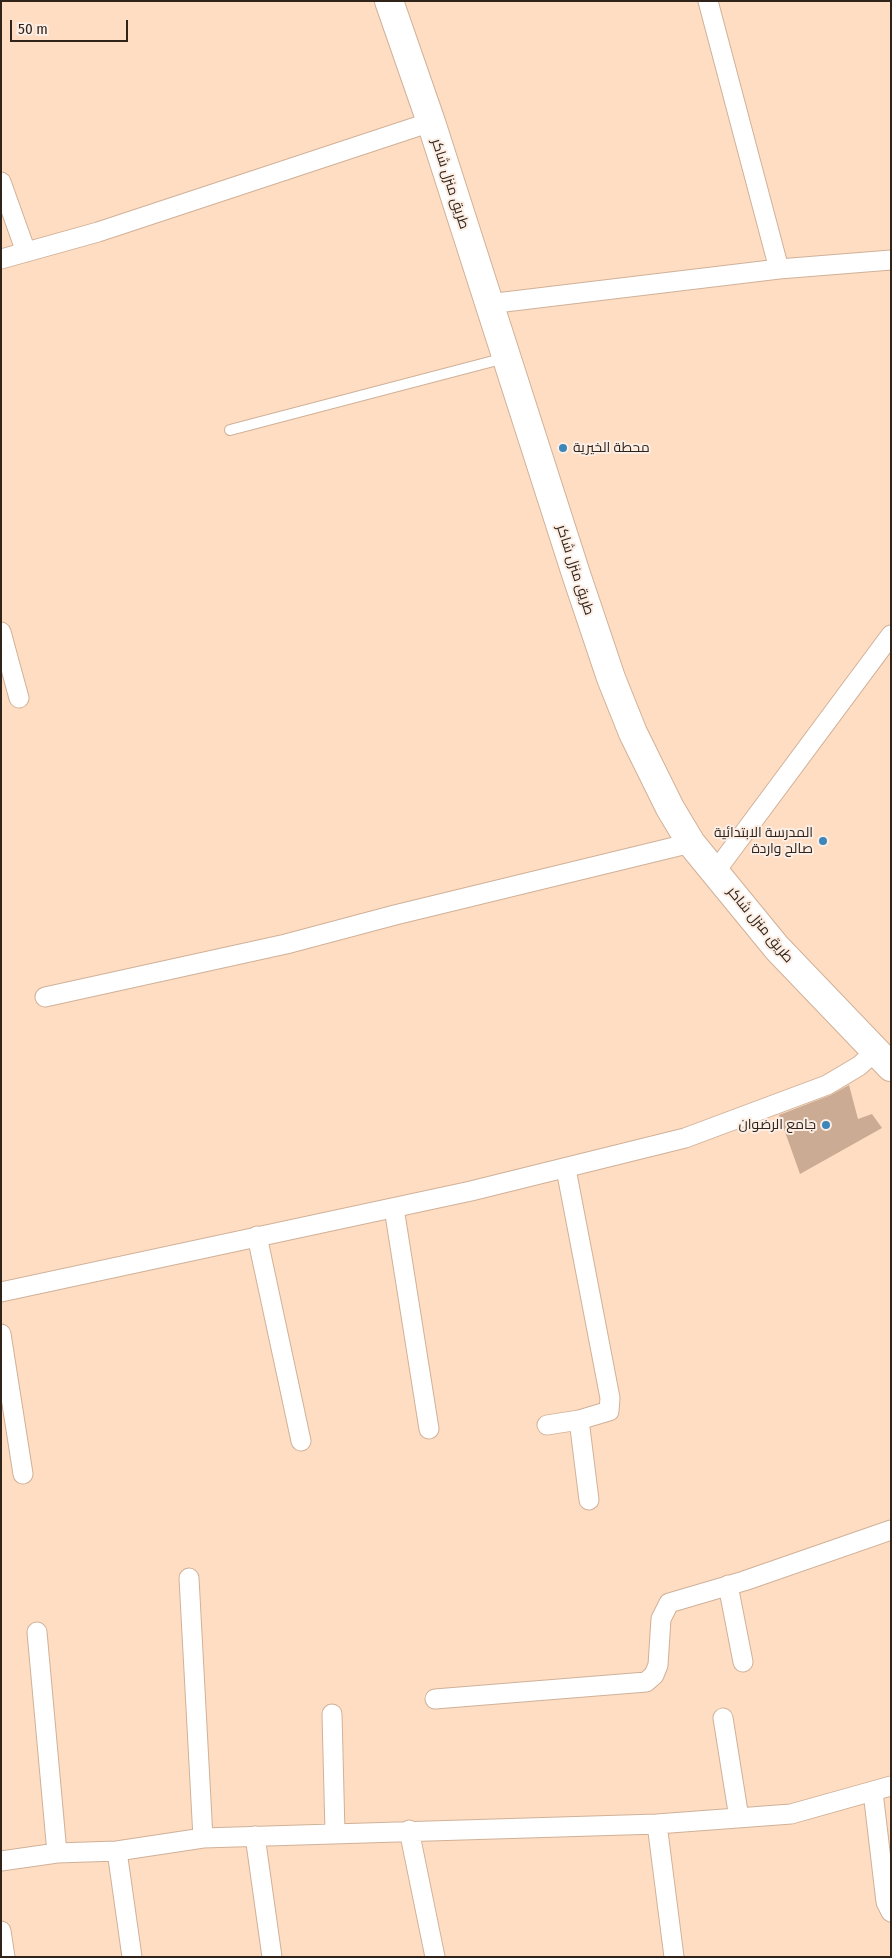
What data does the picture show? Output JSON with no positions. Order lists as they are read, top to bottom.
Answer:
{
  "streets": {
    "main road": ["طريق منزل شاكر"]
  },
  "places": ["محطة الخيرية", "المدرسة الابتدائية صالح واردة", "جامع الرضوان"],
  "scale_bar": "50 m"
}
